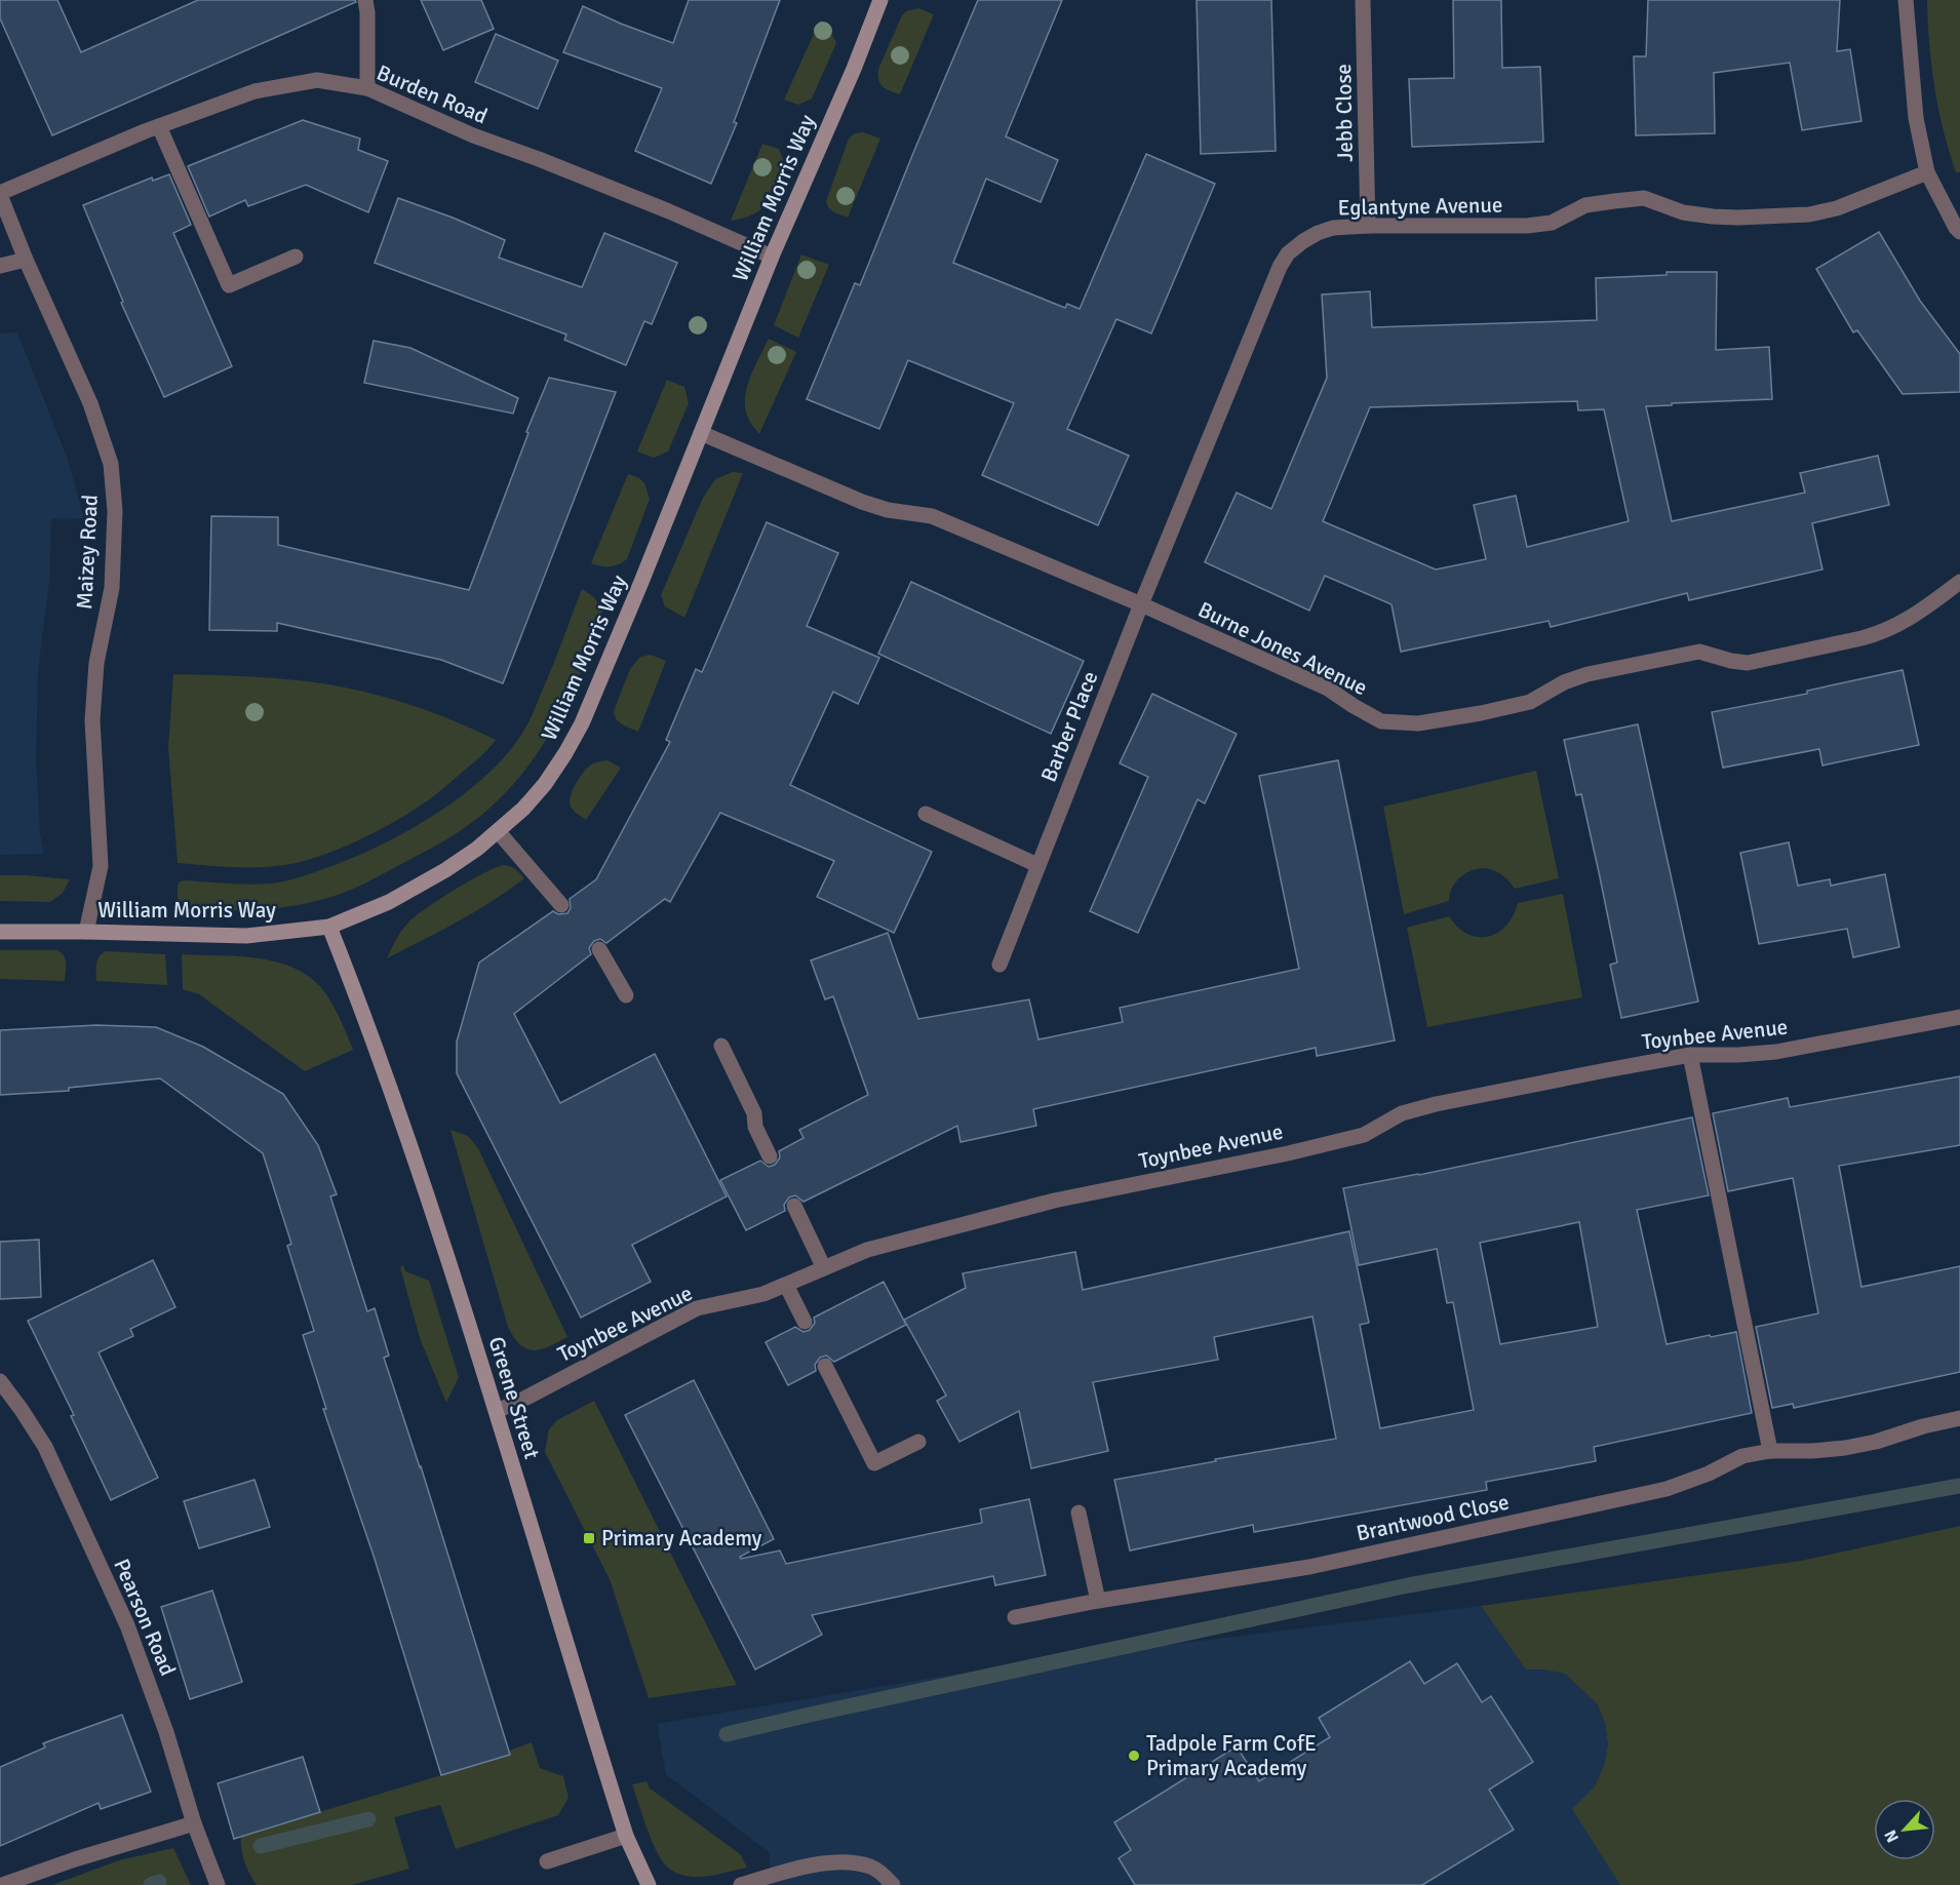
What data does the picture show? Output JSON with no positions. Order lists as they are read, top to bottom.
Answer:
{
  "streets": {
    "street": [
      "Burden Road",
      "Jebb Close",
      "William Morris Way",
      "Eglantyne Avenue",
      "Maizey Road",
      "Burne Jones Avenue",
      "Barber Place",
      "Toynbee Avenue",
      "Greene Street",
      "Brantwood Close",
      "Pearson Road"
    ]
  },
  "crossings": [
    ["Burden Road", "William Morris Way"],
    ["Burden Road", "Maizey Road"],
    ["Jebb Close", "Eglantyne Avenue"],
    ["William Morris Way", "Maizey Road"],
    ["William Morris Way", "Burne Jones Avenue"],
    ["William Morris Way", "Greene Street"],
    ["Eglantyne Avenue", "Burne Jones Avenue"],
    ["Eglantyne Avenue", "Barber Place"],
    ["Burne Jones Avenue", "Barber Place"],
    ["Toynbee Avenue", "Greene Street"]
  ],
  "places": {
    "transit": ["Primary Academy"],
    "other": ["Tadpole Farm CofE Primary Academy"]
  },
  "north": "bottom left"
}
